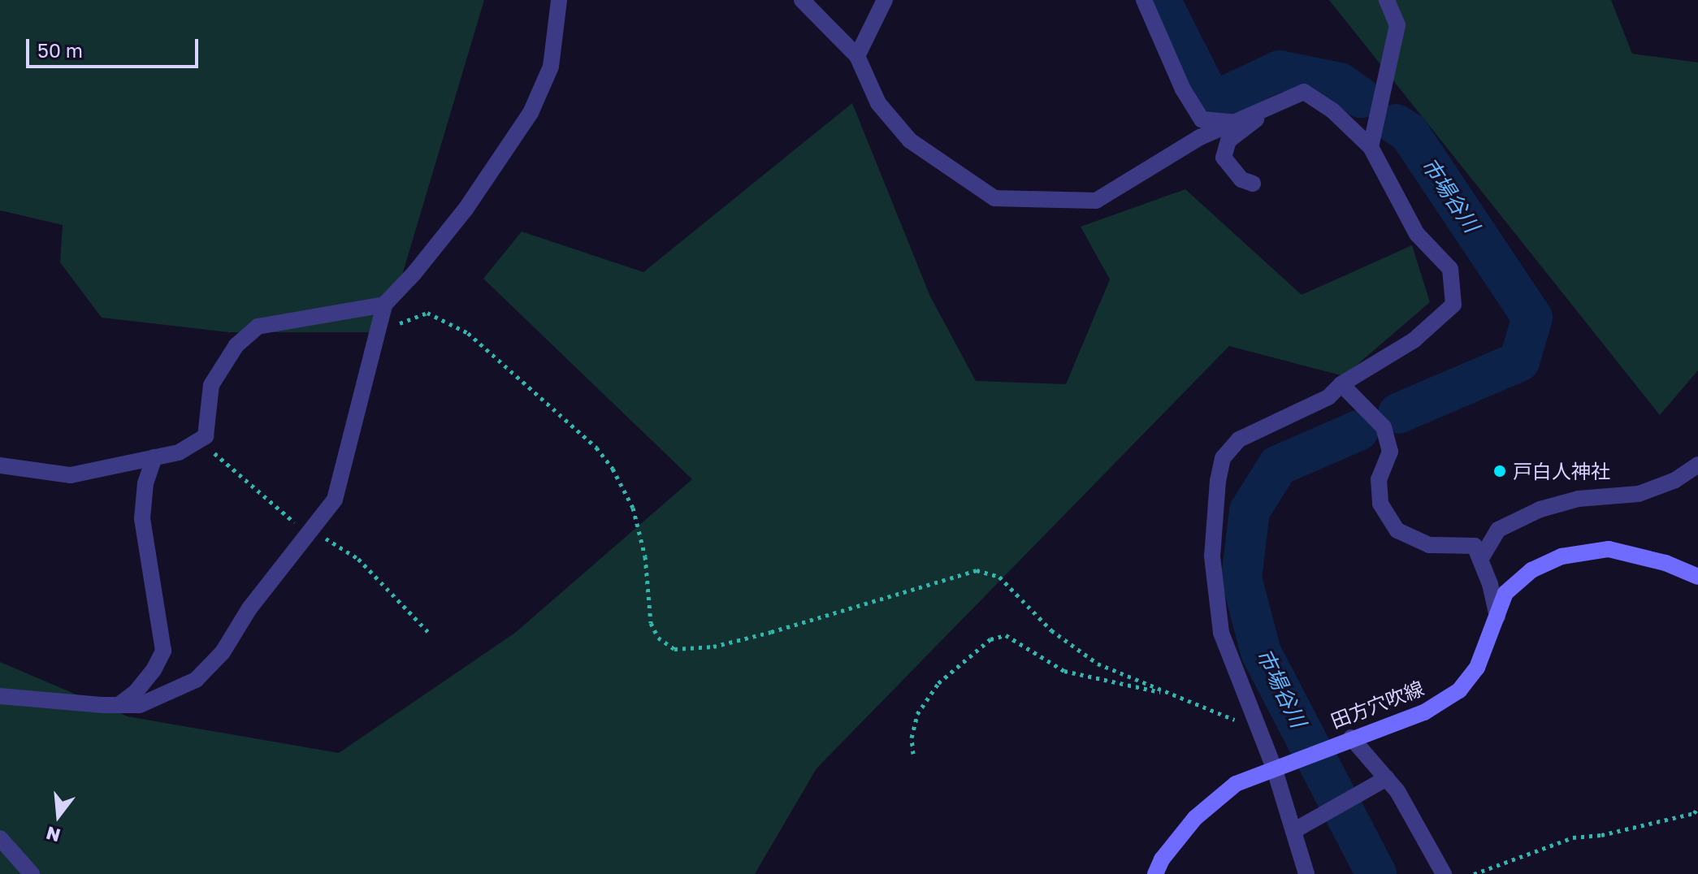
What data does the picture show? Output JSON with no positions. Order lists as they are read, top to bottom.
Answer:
{
  "streets": {
    "main road": ["田方穴吹線"]
  },
  "water": ["市場谷川"],
  "places": ["戸白人神社"],
  "scale_bar": "50 m",
  "north": "bottom"
}
